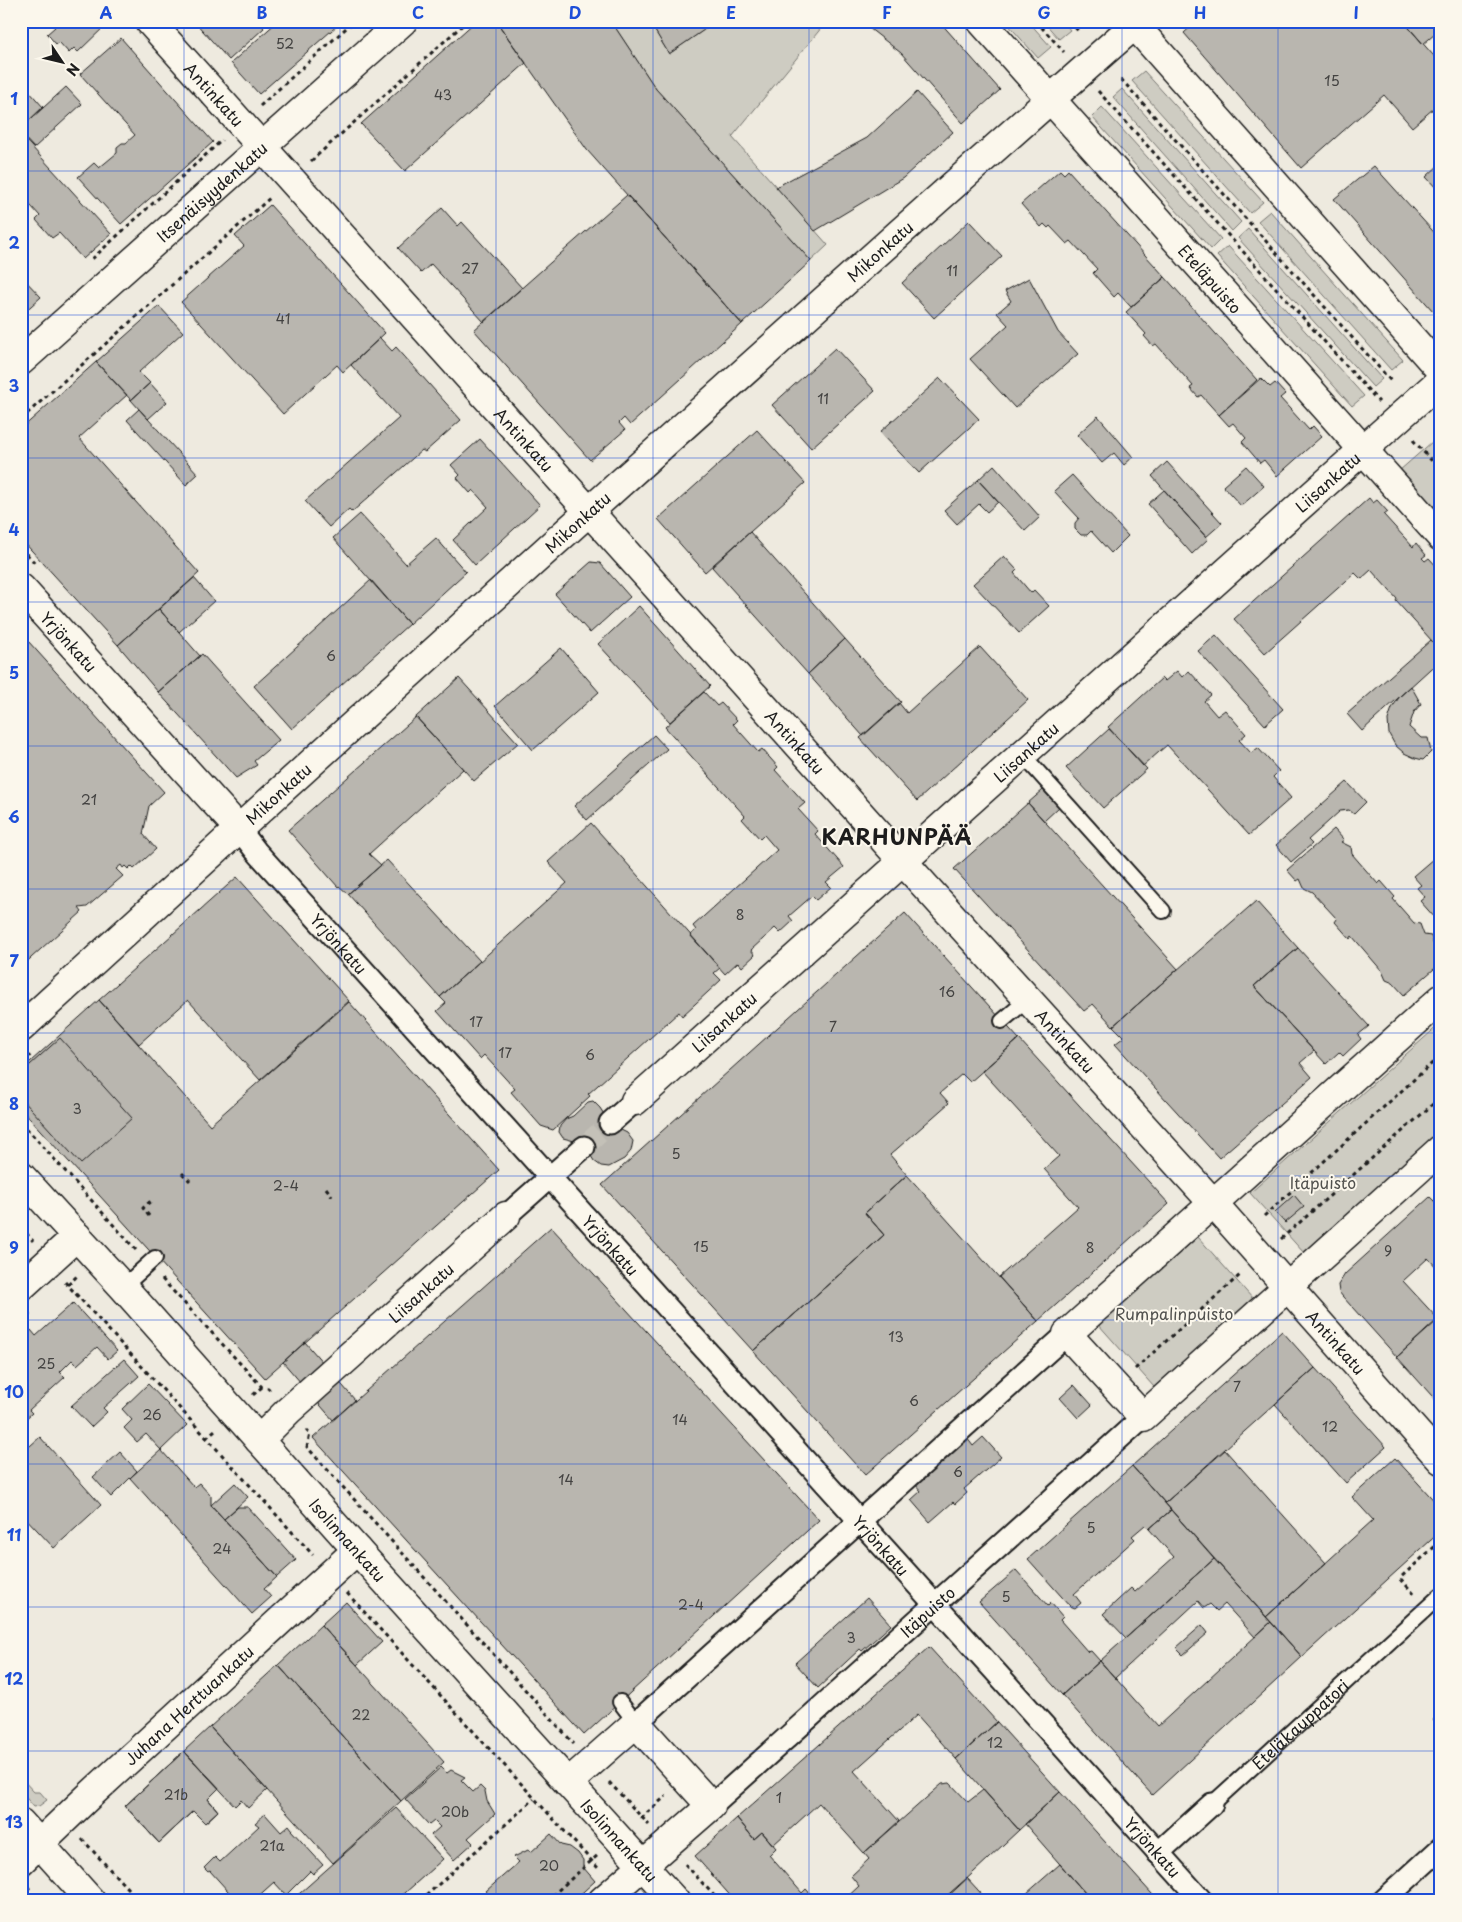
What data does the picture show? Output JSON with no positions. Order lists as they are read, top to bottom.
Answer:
{
  "streets": {
    "street": [
      "Antinkatu",
      "Itsenäisyydenkatu",
      "Mikonkatu",
      "Eteläpuisto",
      "Liisankatu",
      "Yrjönkatu",
      "Isolinnankatu",
      "Itäpuisto",
      "Juhana Herttuankatu",
      "Eteläkauppatori"
    ]
  },
  "crossings": [
    ["Antinkatu", "Itsenäisyydenkatu"],
    ["Antinkatu", "Mikonkatu"],
    ["Antinkatu", "Liisankatu"],
    ["Antinkatu", "Itäpuisto"],
    ["Mikonkatu", "Eteläpuisto"],
    ["Mikonkatu", "Yrjönkatu"],
    ["Eteläpuisto", "Liisankatu"],
    ["Liisankatu", "Yrjönkatu"],
    ["Liisankatu", "Isolinnankatu"],
    ["Yrjönkatu", "Itäpuisto"],
    ["Yrjönkatu", "Eteläkauppatori"],
    ["Isolinnankatu", "Itäpuisto"],
    ["Isolinnankatu", "Juhana Herttuankatu"]
  ],
  "districts": ["KARHUNPÄÄ"],
  "parks": ["Itäpuisto", "Rumpalinpuisto"],
  "house_numbers": [
    "52",
    "15",
    "43",
    "27",
    "11",
    "41",
    "11",
    "6",
    "21",
    "8",
    "16",
    "17",
    "7",
    "17",
    "6",
    "3",
    "5",
    "2-4",
    "15",
    "8",
    "9",
    "13",
    "25",
    "7",
    "6",
    "26",
    "14",
    "12",
    "6",
    "14",
    "5",
    "24",
    "5",
    "2-4",
    "3",
    "22",
    "12",
    "21b",
    "1",
    "20b",
    "21a",
    "20"
  ],
  "north": "bottom right",
  "grid": {
    "columns": [
      "A",
      "B",
      "C",
      "D",
      "E",
      "F",
      "G",
      "H",
      "I"
    ],
    "rows": [
      "1",
      "2",
      "3",
      "4",
      "5",
      "6",
      "7",
      "8",
      "9",
      "10",
      "11",
      "12",
      "13"
    ]
  }
}
